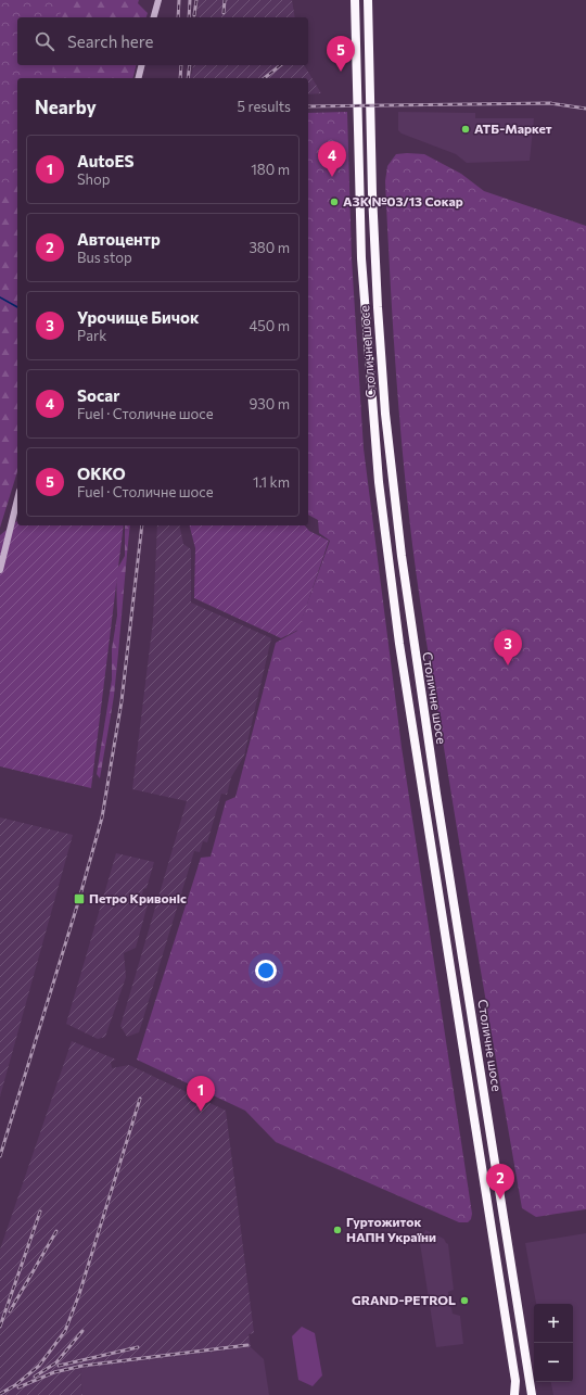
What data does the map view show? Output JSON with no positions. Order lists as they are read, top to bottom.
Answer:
{
  "streets": {
    "highway": ["Столичне шосе"]
  },
  "places": {
    "other": [
      "АТБ-Маркет",
      "АЗК №03/13 Сокар",
      "Гуртожиток НАПН України",
      "GRAND-PETROL"
    ],
    "transit": ["Петро Кривоніс"]
  },
  "page": {
    "search": "Search here",
    "pins": [
      "5",
      "4",
      "3",
      "1",
      "2"
    ],
    "heading": ["Nearby", "5 results"],
    "list": [
      {
        "mark": "1",
        "name": "AutoES",
        "note": "Shop",
        "value": "180 m"
      },
      {
        "mark": "2",
        "name": "Автоцентр",
        "note": "Bus stop",
        "value": "380 m"
      },
      {
        "mark": "3",
        "name": "Урочище Бичок",
        "note": "Park",
        "value": "450 m"
      },
      {
        "mark": "4",
        "name": "Socar",
        "note": "Fuel · Столичне шосе",
        "value": "930 m"
      },
      {
        "mark": "5",
        "name": "ОККО",
        "note": "Fuel · Столичне шосе",
        "value": "1.1 km"
      }
    ],
    "map_buttons": ["+", "−"]
  }
}
